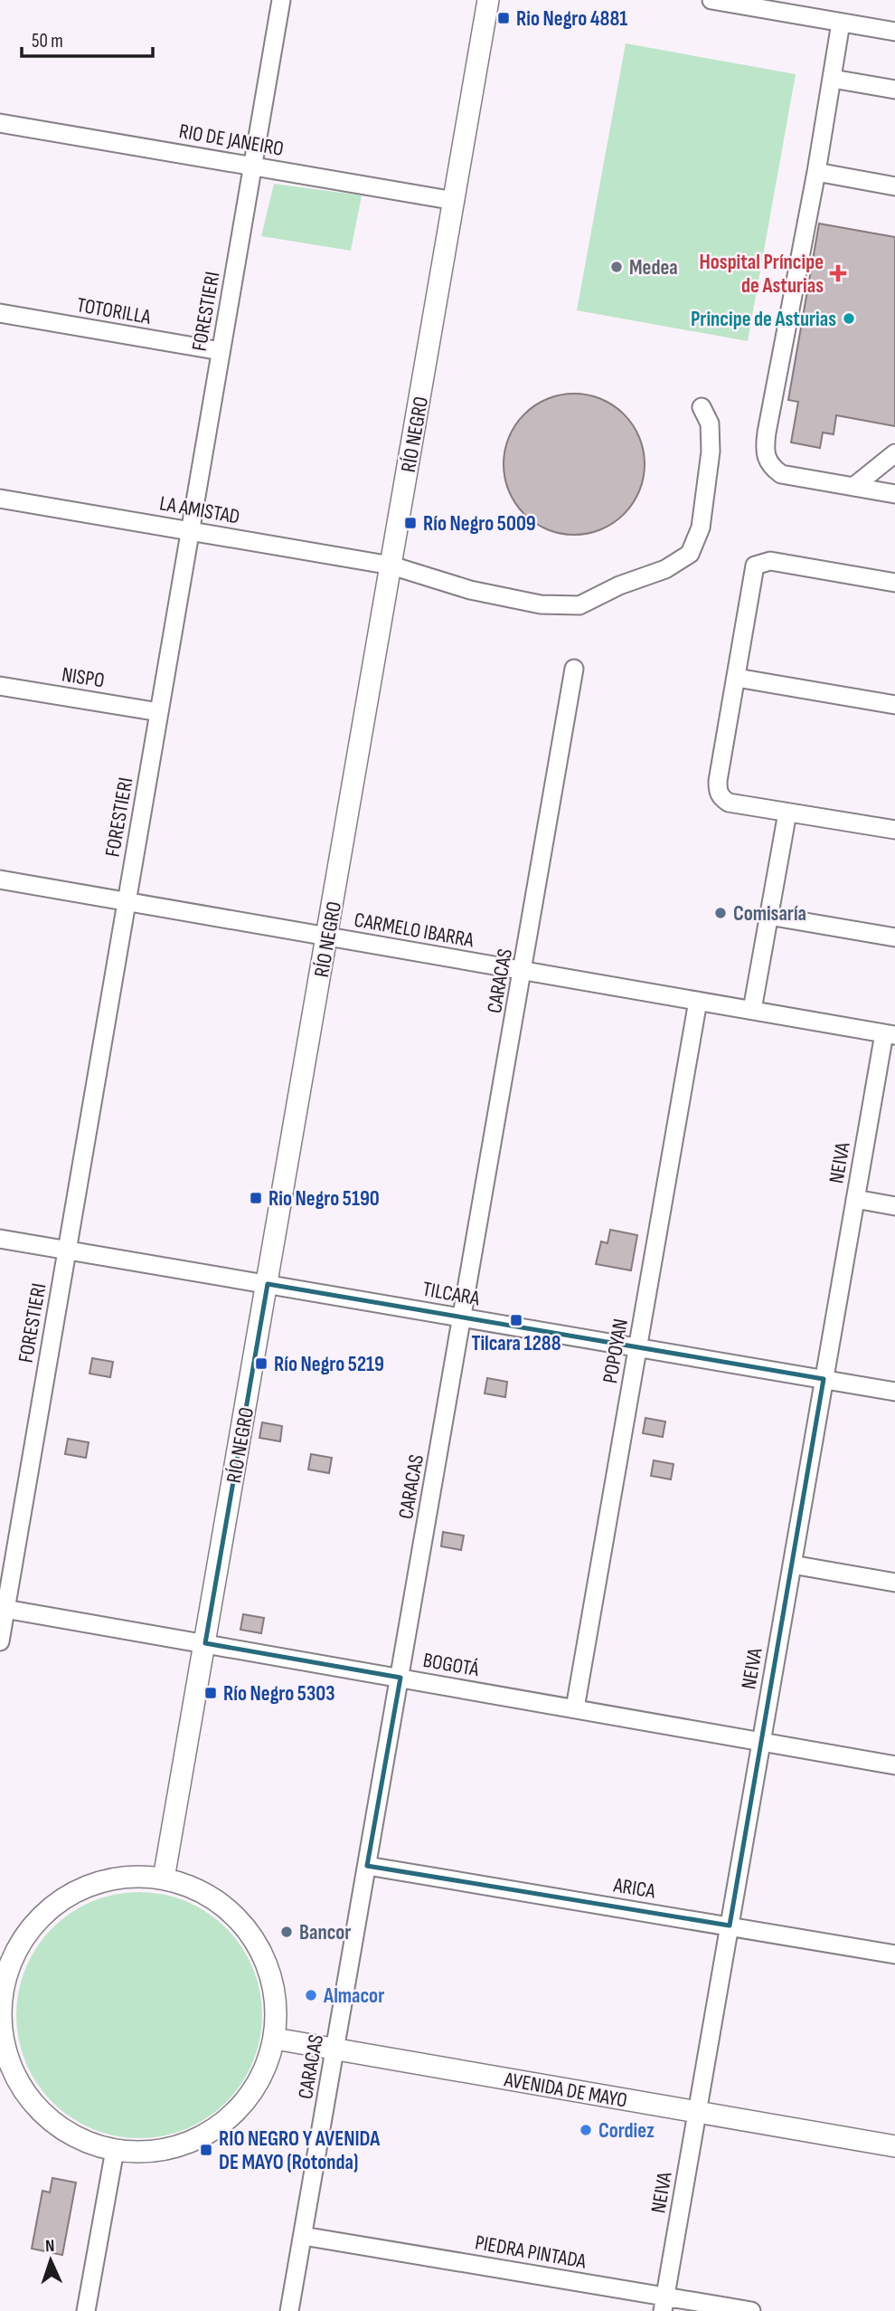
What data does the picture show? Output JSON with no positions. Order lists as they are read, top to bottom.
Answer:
{
  "streets": {
    "main road": ["RÍO NEGRO", "AVENIDA DE MAYO"],
    "street": [
      "RIO DE JANEIRO",
      "TOTORILLA",
      "FORESTIERI",
      "LA AMISTAD",
      "NISPO",
      "CARMELO IBARRA",
      "CARACAS",
      "NEIVA",
      "TILCARA",
      "POPOYAN",
      "BOGOTÁ",
      "ARICA",
      "PIEDRA PINTADA"
    ]
  },
  "crossings": [
    ["RIO DE JANEIRO", "FORESTIERI"],
    ["RIO DE JANEIRO", "RÍO NEGRO"],
    ["TOTORILLA", "FORESTIERI"],
    ["FORESTIERI", "LA AMISTAD"],
    ["FORESTIERI", "NISPO"],
    ["FORESTIERI", "CARMELO IBARRA"],
    ["FORESTIERI", "TILCARA"],
    ["FORESTIERI", "BOGOTÁ"],
    ["RÍO NEGRO", "LA AMISTAD"],
    ["RÍO NEGRO", "CARMELO IBARRA"],
    ["RÍO NEGRO", "TILCARA"],
    ["RÍO NEGRO", "BOGOTÁ"],
    ["CARMELO IBARRA", "CARACAS"],
    ["CARMELO IBARRA", "NEIVA"],
    ["CARMELO IBARRA", "POPOYAN"],
    ["CARACAS", "TILCARA"],
    ["CARACAS", "BOGOTÁ"],
    ["CARACAS", "ARICA"],
    ["CARACAS", "AVENIDA DE MAYO"],
    ["CARACAS", "PIEDRA PINTADA"],
    ["NEIVA", "TILCARA"],
    ["NEIVA", "BOGOTÁ"],
    ["NEIVA", "ARICA"],
    ["NEIVA", "AVENIDA DE MAYO"],
    ["NEIVA", "PIEDRA PINTADA"],
    ["TILCARA", "POPOYAN"],
    ["POPOYAN", "BOGOTÁ"]
  ],
  "places": {
    "transit": [
      "Rio Negro 4881",
      "Río Negro 5009",
      "Rio Negro 5190",
      "Tilcara 1288",
      "Río Negro 5219",
      "Río Negro 5303",
      "RIO NEGRO Y AVENIDA DE MAYO (Rotonda)"
    ],
    "other": [
      "Medea",
      "Principe de Asturias",
      "Comisaría",
      "Bancor",
      "Almacor",
      "Cordiez"
    ],
    "health": ["Hospital Príncipe de Asturias"]
  },
  "scale_bar": "50 m",
  "north": "top"
}
